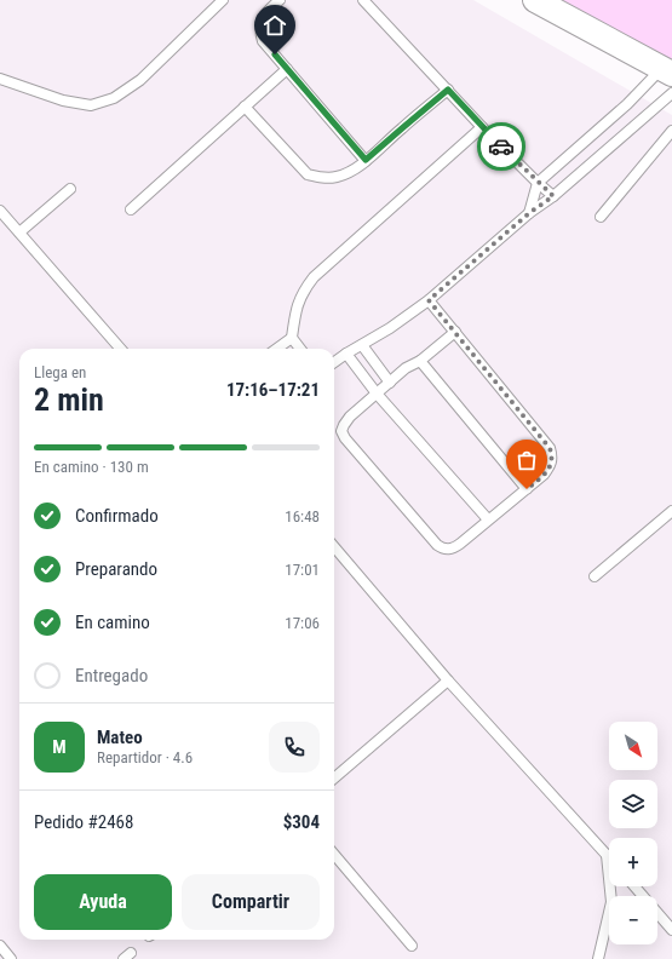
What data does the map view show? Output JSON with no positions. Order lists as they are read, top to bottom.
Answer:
{
  "north": "bottom right",
  "page": {
    "heading": ["2 min", "Llega en", "17:16–17:21"],
    "panel": [
      "Mateo",
      "Repartidor · 4.6",
      "Pedido #2468",
      "$304"
    ],
    "bar": "En camino · 130 m",
    "list": [
      ["Confirmado", "16:48"],
      ["Preparando", "17:01"],
      ["En camino", "17:06"],
      "Entregado"
    ],
    "map_buttons": ["+", "−"],
    "round": "M",
    "buttons": ["Ayuda", "Compartir"]
  }
}
